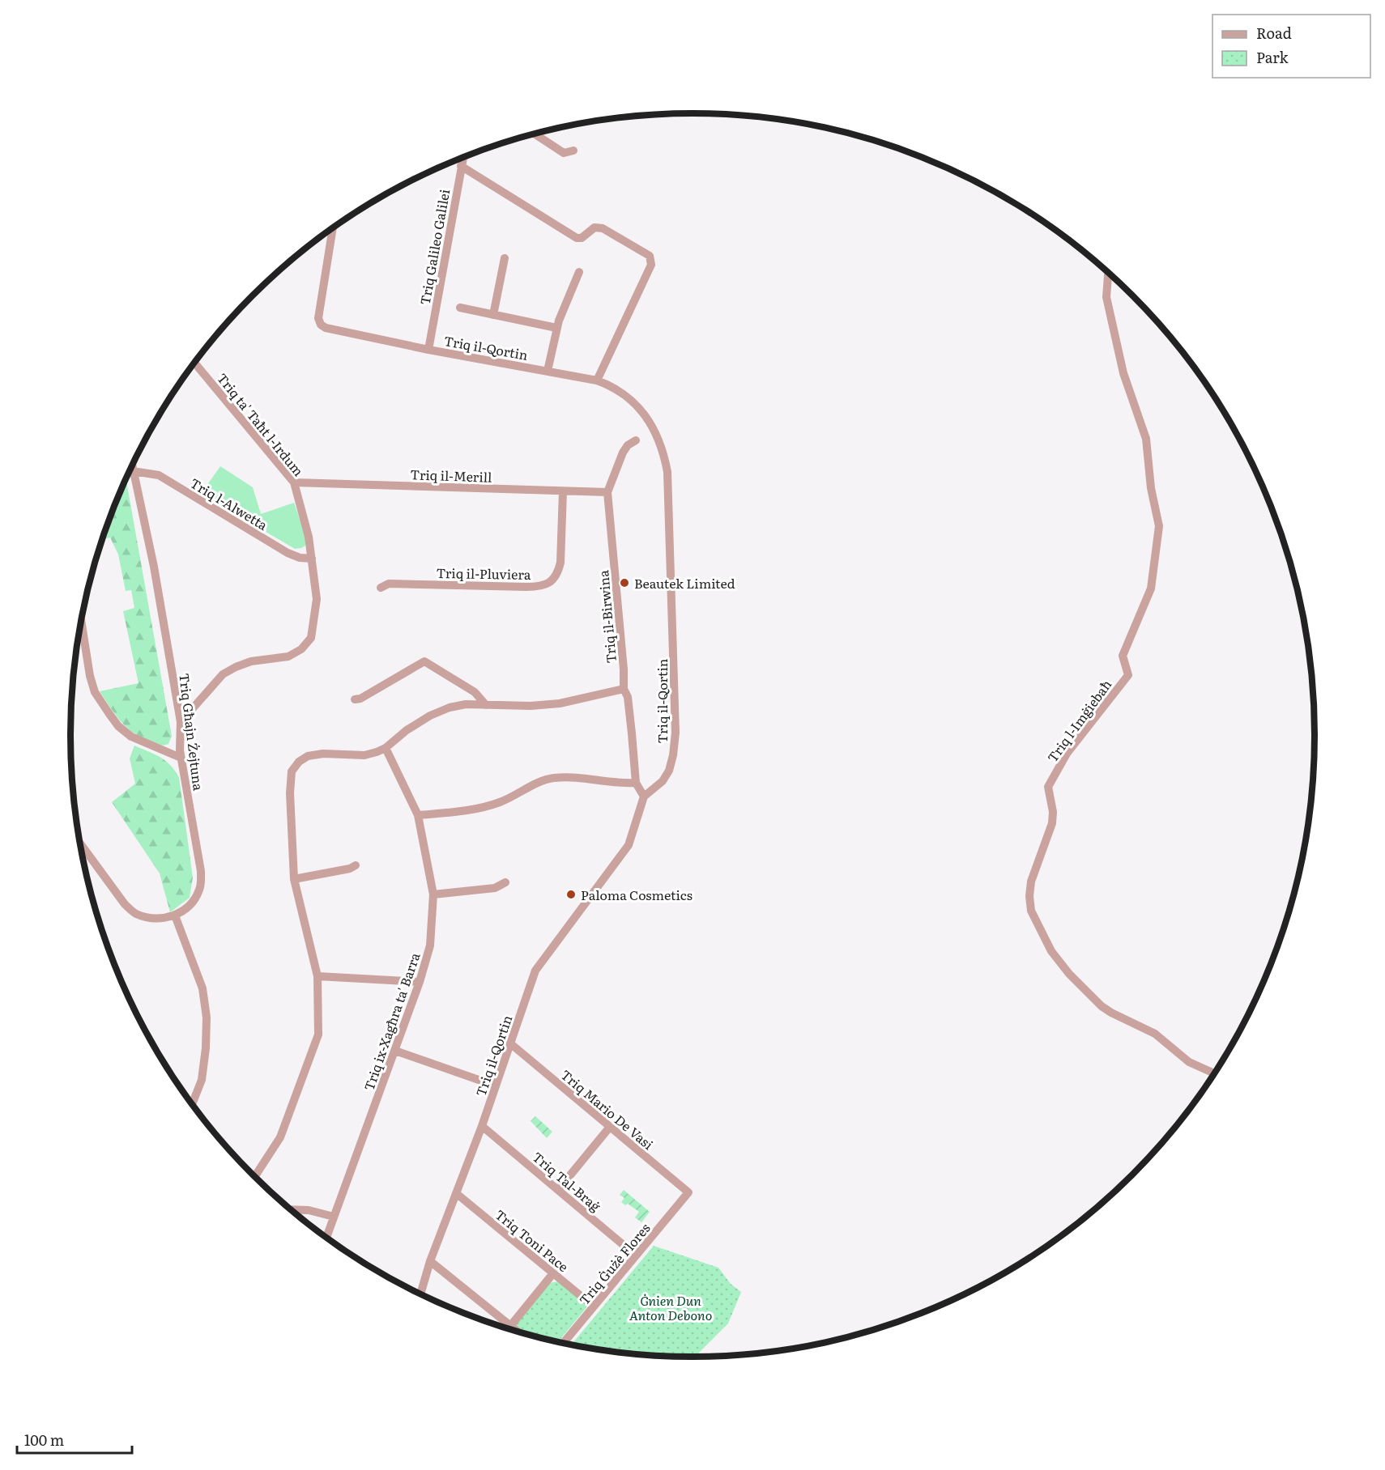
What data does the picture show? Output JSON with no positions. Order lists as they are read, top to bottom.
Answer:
{
  "streets": {
    "street": [
      "Triq Galileo Galilei",
      "Triq il-Qortin",
      "Triq ta' Taħt l-Irdum",
      "Triq il-Merill",
      "Triq l-Alwetta",
      "Triq il-Pluviera",
      "Triq il-Birwina",
      "Triq l-Imġiebaħ",
      "Triq Għajn Żejtuna",
      "Triq ix-Xagħra ta' Barra",
      "Triq Mario De Vasi",
      "Triq Tal-Braġ",
      "Triq Toni Pace",
      "Triq Ġużè Flores"
    ]
  },
  "crossings": [
    ["Triq Galileo Galilei", "Triq il-Qortin"],
    ["Triq il-Qortin", "Triq il-Birwina"],
    ["Triq il-Qortin", "Triq Mario De Vasi"],
    ["Triq il-Qortin", "Triq Tal-Braġ"],
    ["Triq il-Qortin", "Triq Toni Pace"],
    ["Triq ta' Taħt l-Irdum", "Triq il-Merill"],
    ["Triq ta' Taħt l-Irdum", "Triq l-Alwetta"],
    ["Triq ta' Taħt l-Irdum", "Triq Għajn Żejtuna"],
    ["Triq il-Merill", "Triq il-Pluviera"],
    ["Triq il-Merill", "Triq il-Birwina"],
    ["Triq l-Alwetta", "Triq Għajn Żejtuna"],
    ["Triq Mario De Vasi", "Triq Ġużè Flores"],
    ["Triq Tal-Braġ", "Triq Ġużè Flores"],
    ["Triq Toni Pace", "Triq Ġużè Flores"]
  ],
  "parks": ["Ġnien Dun Anton Debono"],
  "places": ["Beautek Limited", "Paloma Cosmetics"],
  "legend": ["Road", "Park"],
  "scale_bar": "100 m"
}
